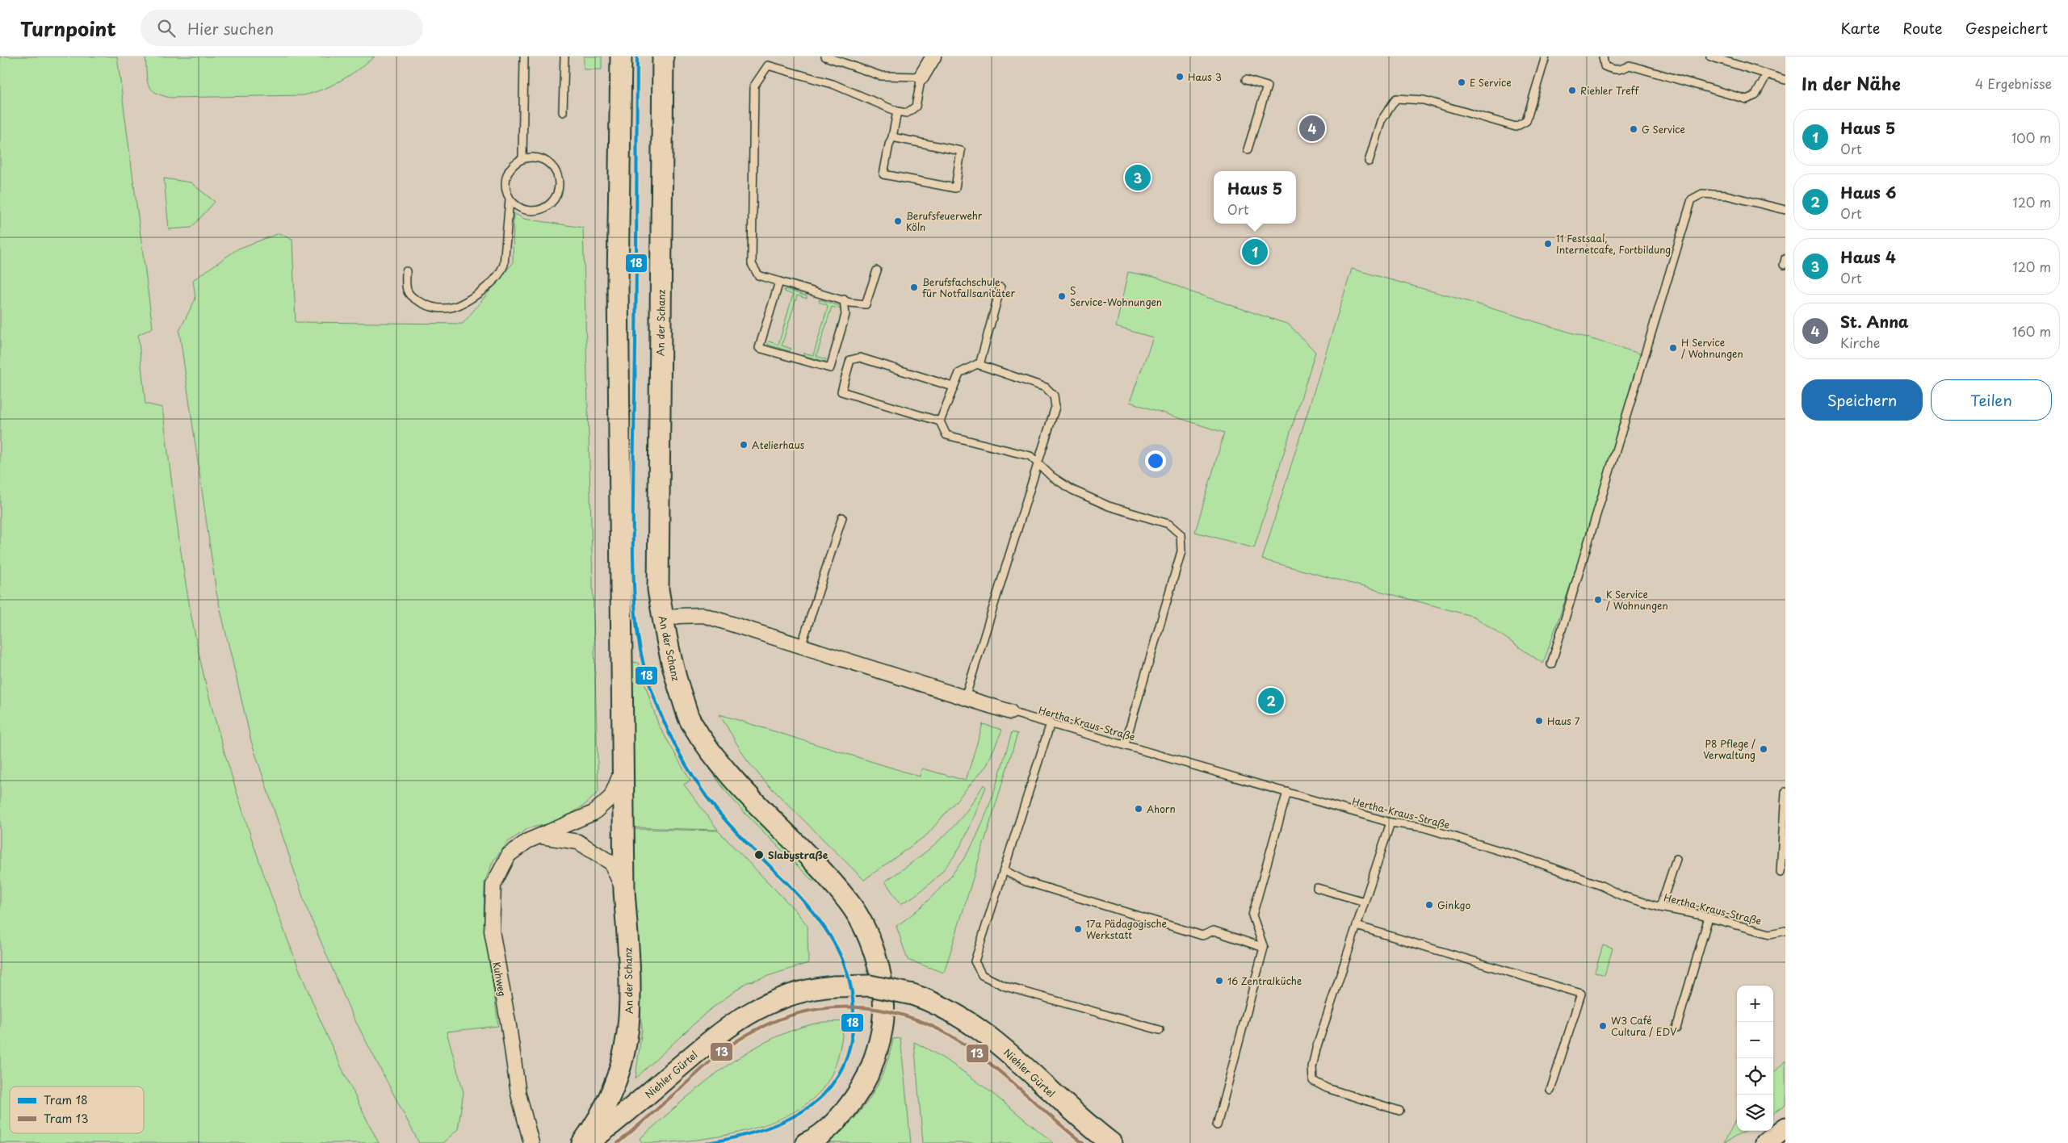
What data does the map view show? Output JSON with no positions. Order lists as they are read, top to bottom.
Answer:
{
  "streets": {
    "main road": ["An der Schanz", "Niehler Gürtel"],
    "street": ["Kuhweg"],
    "lane": ["Hertha-Kraus-Straße"]
  },
  "crossings": [
    ["An der Schanz", "Kuhweg"],
    ["An der Schanz", "Niehler Gürtel"]
  ],
  "places": [
    "Haus 3",
    "E Service",
    "Riehler Treff",
    "G Service",
    "Berufsfeuerwehr Köln",
    "11 Festsaal, Internetcafe, Fortbildung",
    "Berufsfachschule für Notfallsanitäter",
    "S Service-Wohnungen",
    "H Service / Wohnungen",
    "Atelierhaus",
    "K Service / Wohnungen",
    "Haus 7",
    "P8 Pflege / Verwaltung",
    "Ahorn",
    "Slabystraße",
    "Ginkgo",
    "17a Pädagogische Werkstatt",
    "16 Zentralküche",
    "W3 Café Cultura / EDV"
  ],
  "lines": ["tram line 18", "tram line 13"],
  "legend": ["Tram 18", "Tram 13"],
  "page": {
    "header": "Turnpoint",
    "search": "Hier suchen",
    "nav": ["Karte", "Route", "Gespeichert"],
    "heading": ["In der Nähe", "4 Ergebnisse"],
    "list": [
      {
        "mark": "1",
        "name": "Haus 5",
        "note": "Ort",
        "value": "100 m"
      },
      {
        "mark": "2",
        "name": "Haus 6",
        "note": "Ort",
        "value": "120 m"
      },
      {
        "mark": "3",
        "name": "Haus 4",
        "note": "Ort",
        "value": "120 m"
      },
      {
        "mark": "4",
        "name": "St. Anna",
        "note": "Kirche",
        "value": "160 m"
      }
    ],
    "pins": [
      "4",
      "3",
      "1",
      "2"
    ],
    "popup": ["Haus 5", "Ort"],
    "buttons": ["Speichern", "Teilen"],
    "map_buttons": ["+", "−"]
  }
}
